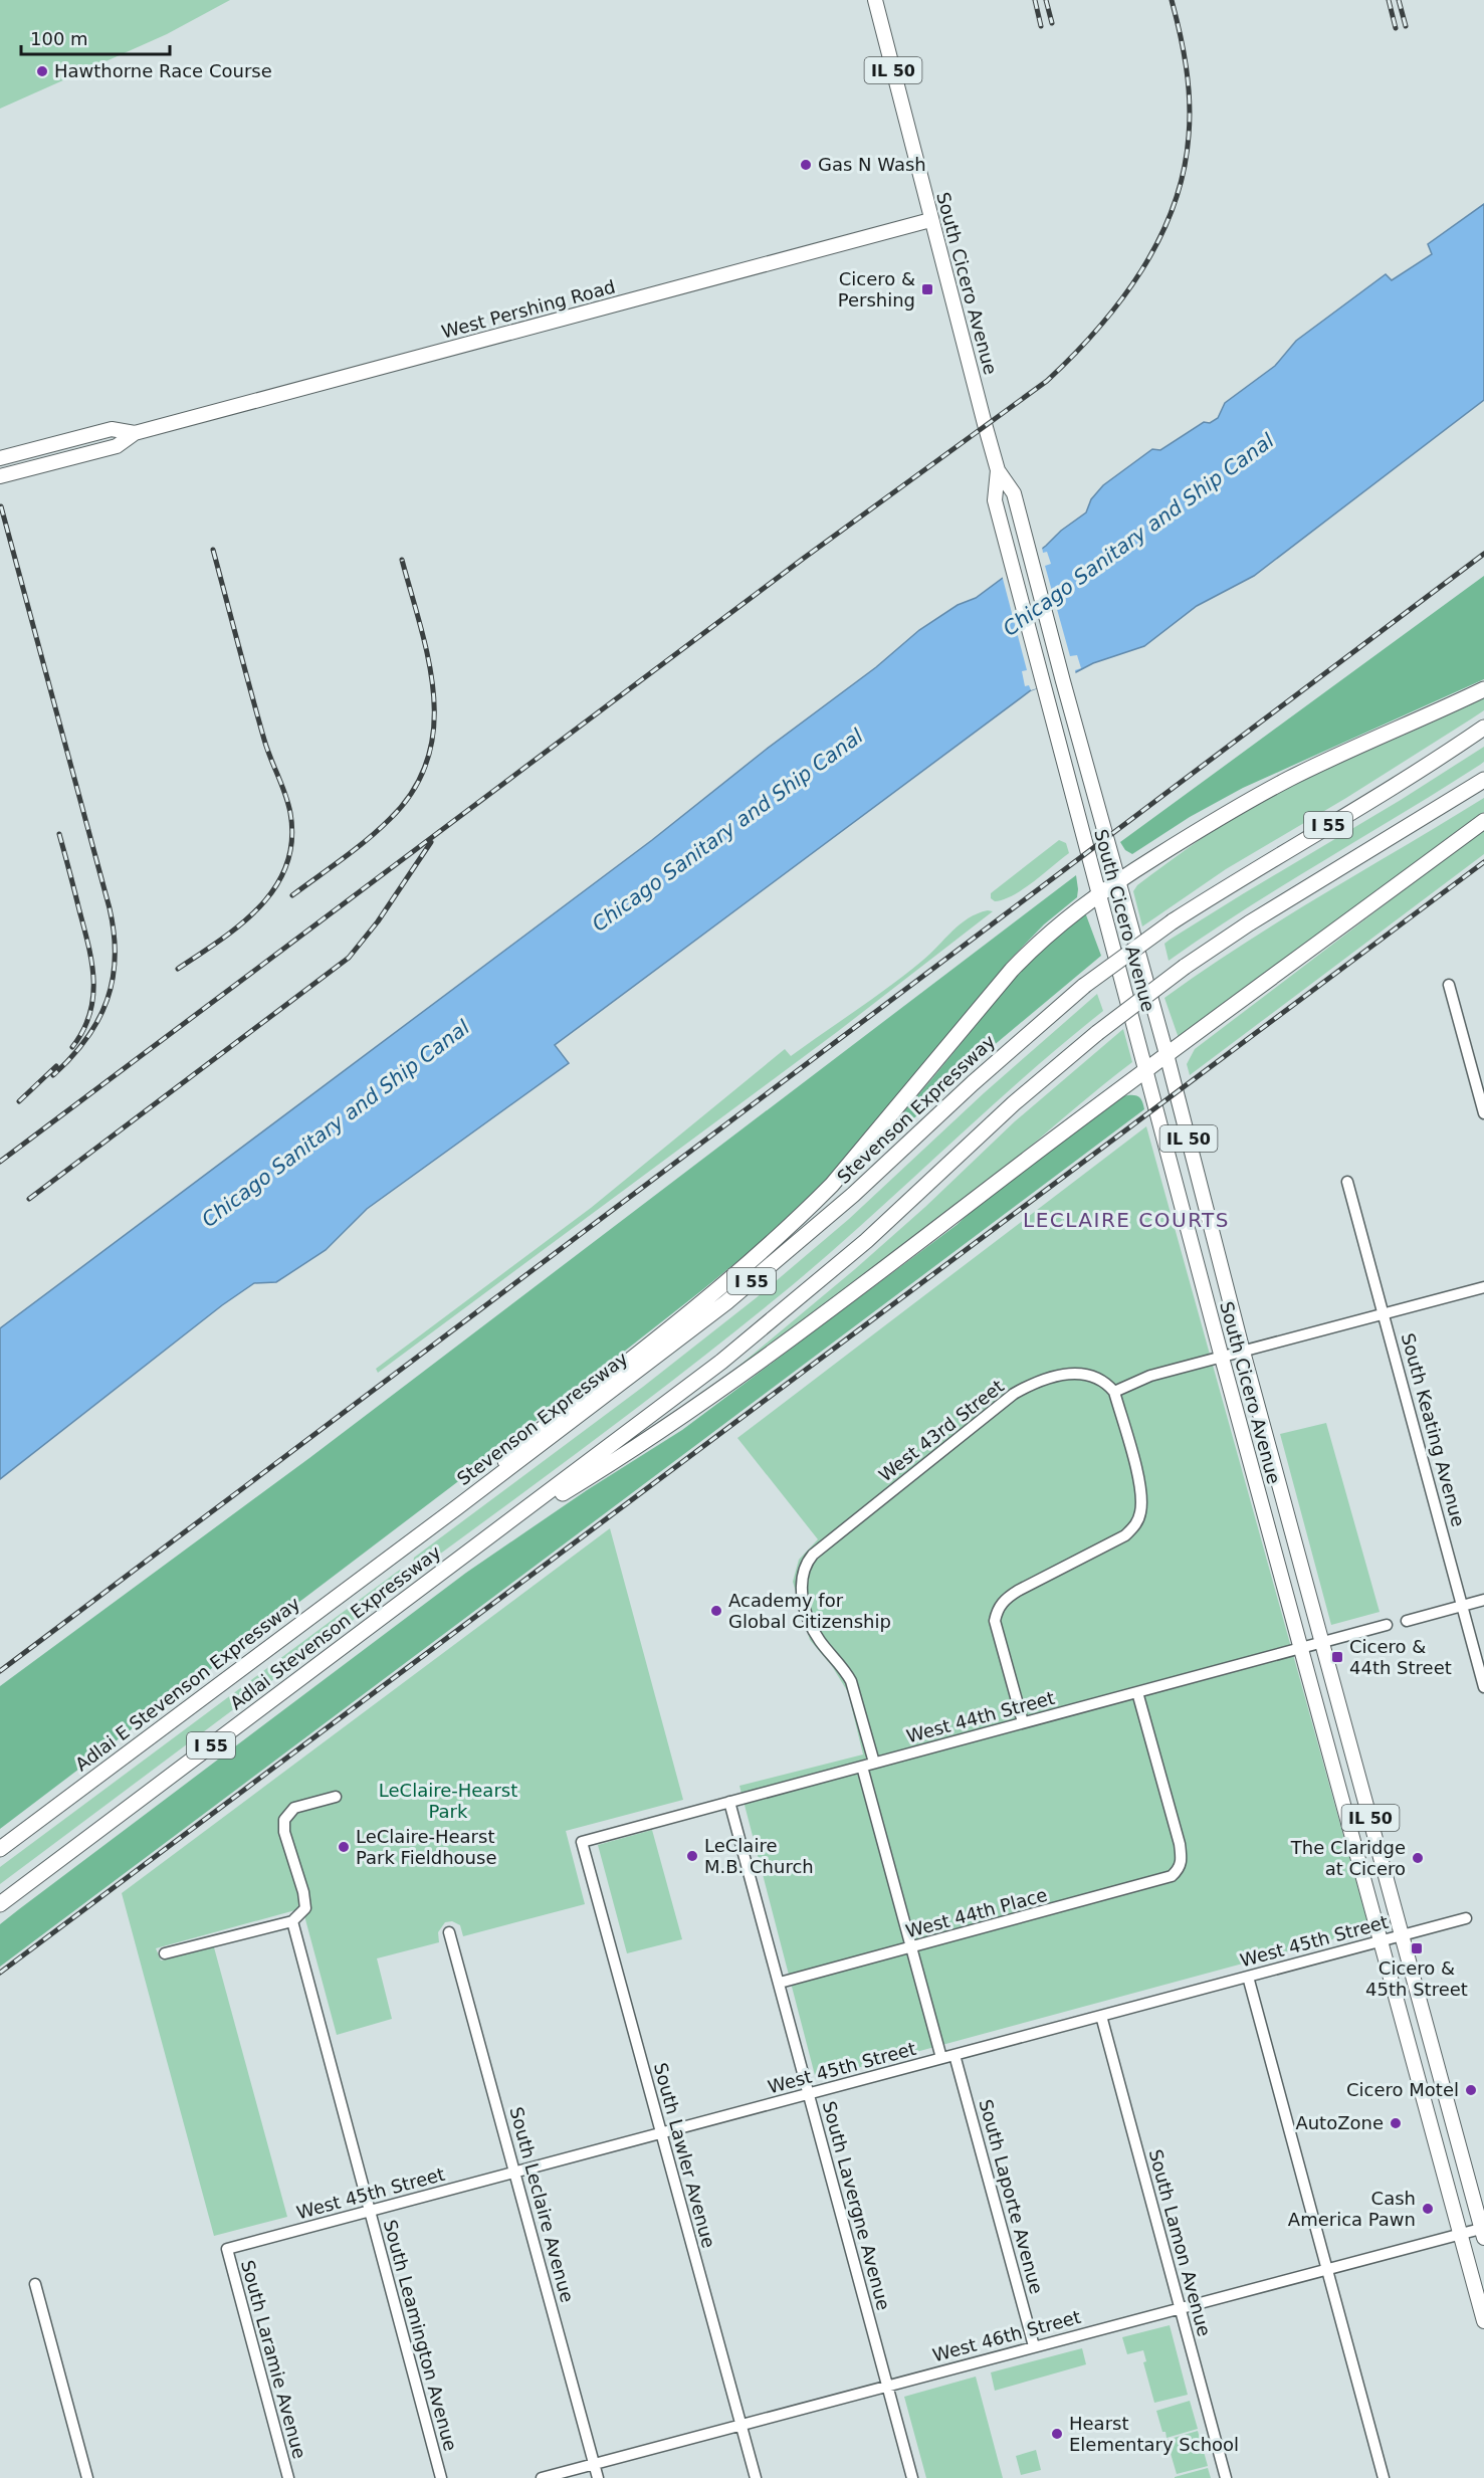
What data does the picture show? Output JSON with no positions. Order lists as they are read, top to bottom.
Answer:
{
  "streets": {
    "highway": [
      "I 55",
      "Stevenson Expressway",
      "Adlai Stevenson Expressway",
      "Adlai E Stevenson Expressway"
    ],
    "main road": ["IL 50", "South Cicero Avenue", "West Pershing Road"],
    "street": [
      "South Keating Avenue",
      "West 43rd Street",
      "West 44th Street",
      "West 44th Place",
      "West 45th Street",
      "South Lawler Avenue",
      "South Laporte Avenue",
      "South Leclaire Avenue",
      "South Lavergne Avenue",
      "South Lamon Avenue",
      "South Leamington Avenue",
      "West 46th Street",
      "South Laramie Avenue"
    ]
  },
  "crossings": [
    ["South Cicero Avenue", "West Pershing Road"],
    ["South Cicero Avenue", "West 44th Street"],
    ["South Cicero Avenue", "West 45th Street"],
    ["South Cicero Avenue", "West 46th Street"],
    ["I 55", "Adlai Stevenson Expressway"],
    ["Stevenson Expressway", "Adlai E Stevenson Expressway"],
    ["West 43rd Street", "West 44th Street"],
    ["West 44th Street", "West 44th Place"],
    ["West 44th Street", "South Lawler Avenue"],
    ["West 44th Street", "South Lavergne Avenue"],
    ["West 44th Place", "South Lavergne Avenue"],
    ["West 45th Street", "South Lawler Avenue"],
    ["West 45th Street", "South Laporte Avenue"],
    ["West 45th Street", "South Leclaire Avenue"],
    ["West 45th Street", "South Lavergne Avenue"],
    ["West 45th Street", "South Lamon Avenue"],
    ["West 45th Street", "South Leamington Avenue"],
    ["West 45th Street", "South Laramie Avenue"],
    ["South Lawler Avenue", "West 46th Street"],
    ["South Laporte Avenue", "West 46th Street"],
    ["South Leclaire Avenue", "West 46th Street"],
    ["South Lavergne Avenue", "West 46th Street"],
    ["South Lamon Avenue", "West 46th Street"]
  ],
  "districts": ["LECLAIRE COURTS"],
  "water": ["Chicago Sanitary and Ship Canal"],
  "parks": ["LeClaire-Hearst Park"],
  "places": {
    "other": [
      "Hawthorne Race Course",
      "Gas N Wash",
      "Academy for Global Citizenship",
      "LeClaire-Hearst Park Fieldhouse",
      "LeClaire M.B. Church",
      "The Claridge at Cicero",
      "Cicero Motel",
      "AutoZone",
      "Cash America Pawn",
      "Hearst Elementary School"
    ],
    "transit": ["Cicero & Pershing", "Cicero & 44th Street", "Cicero & 45th Street"]
  },
  "scale_bar": "100 m"
}
